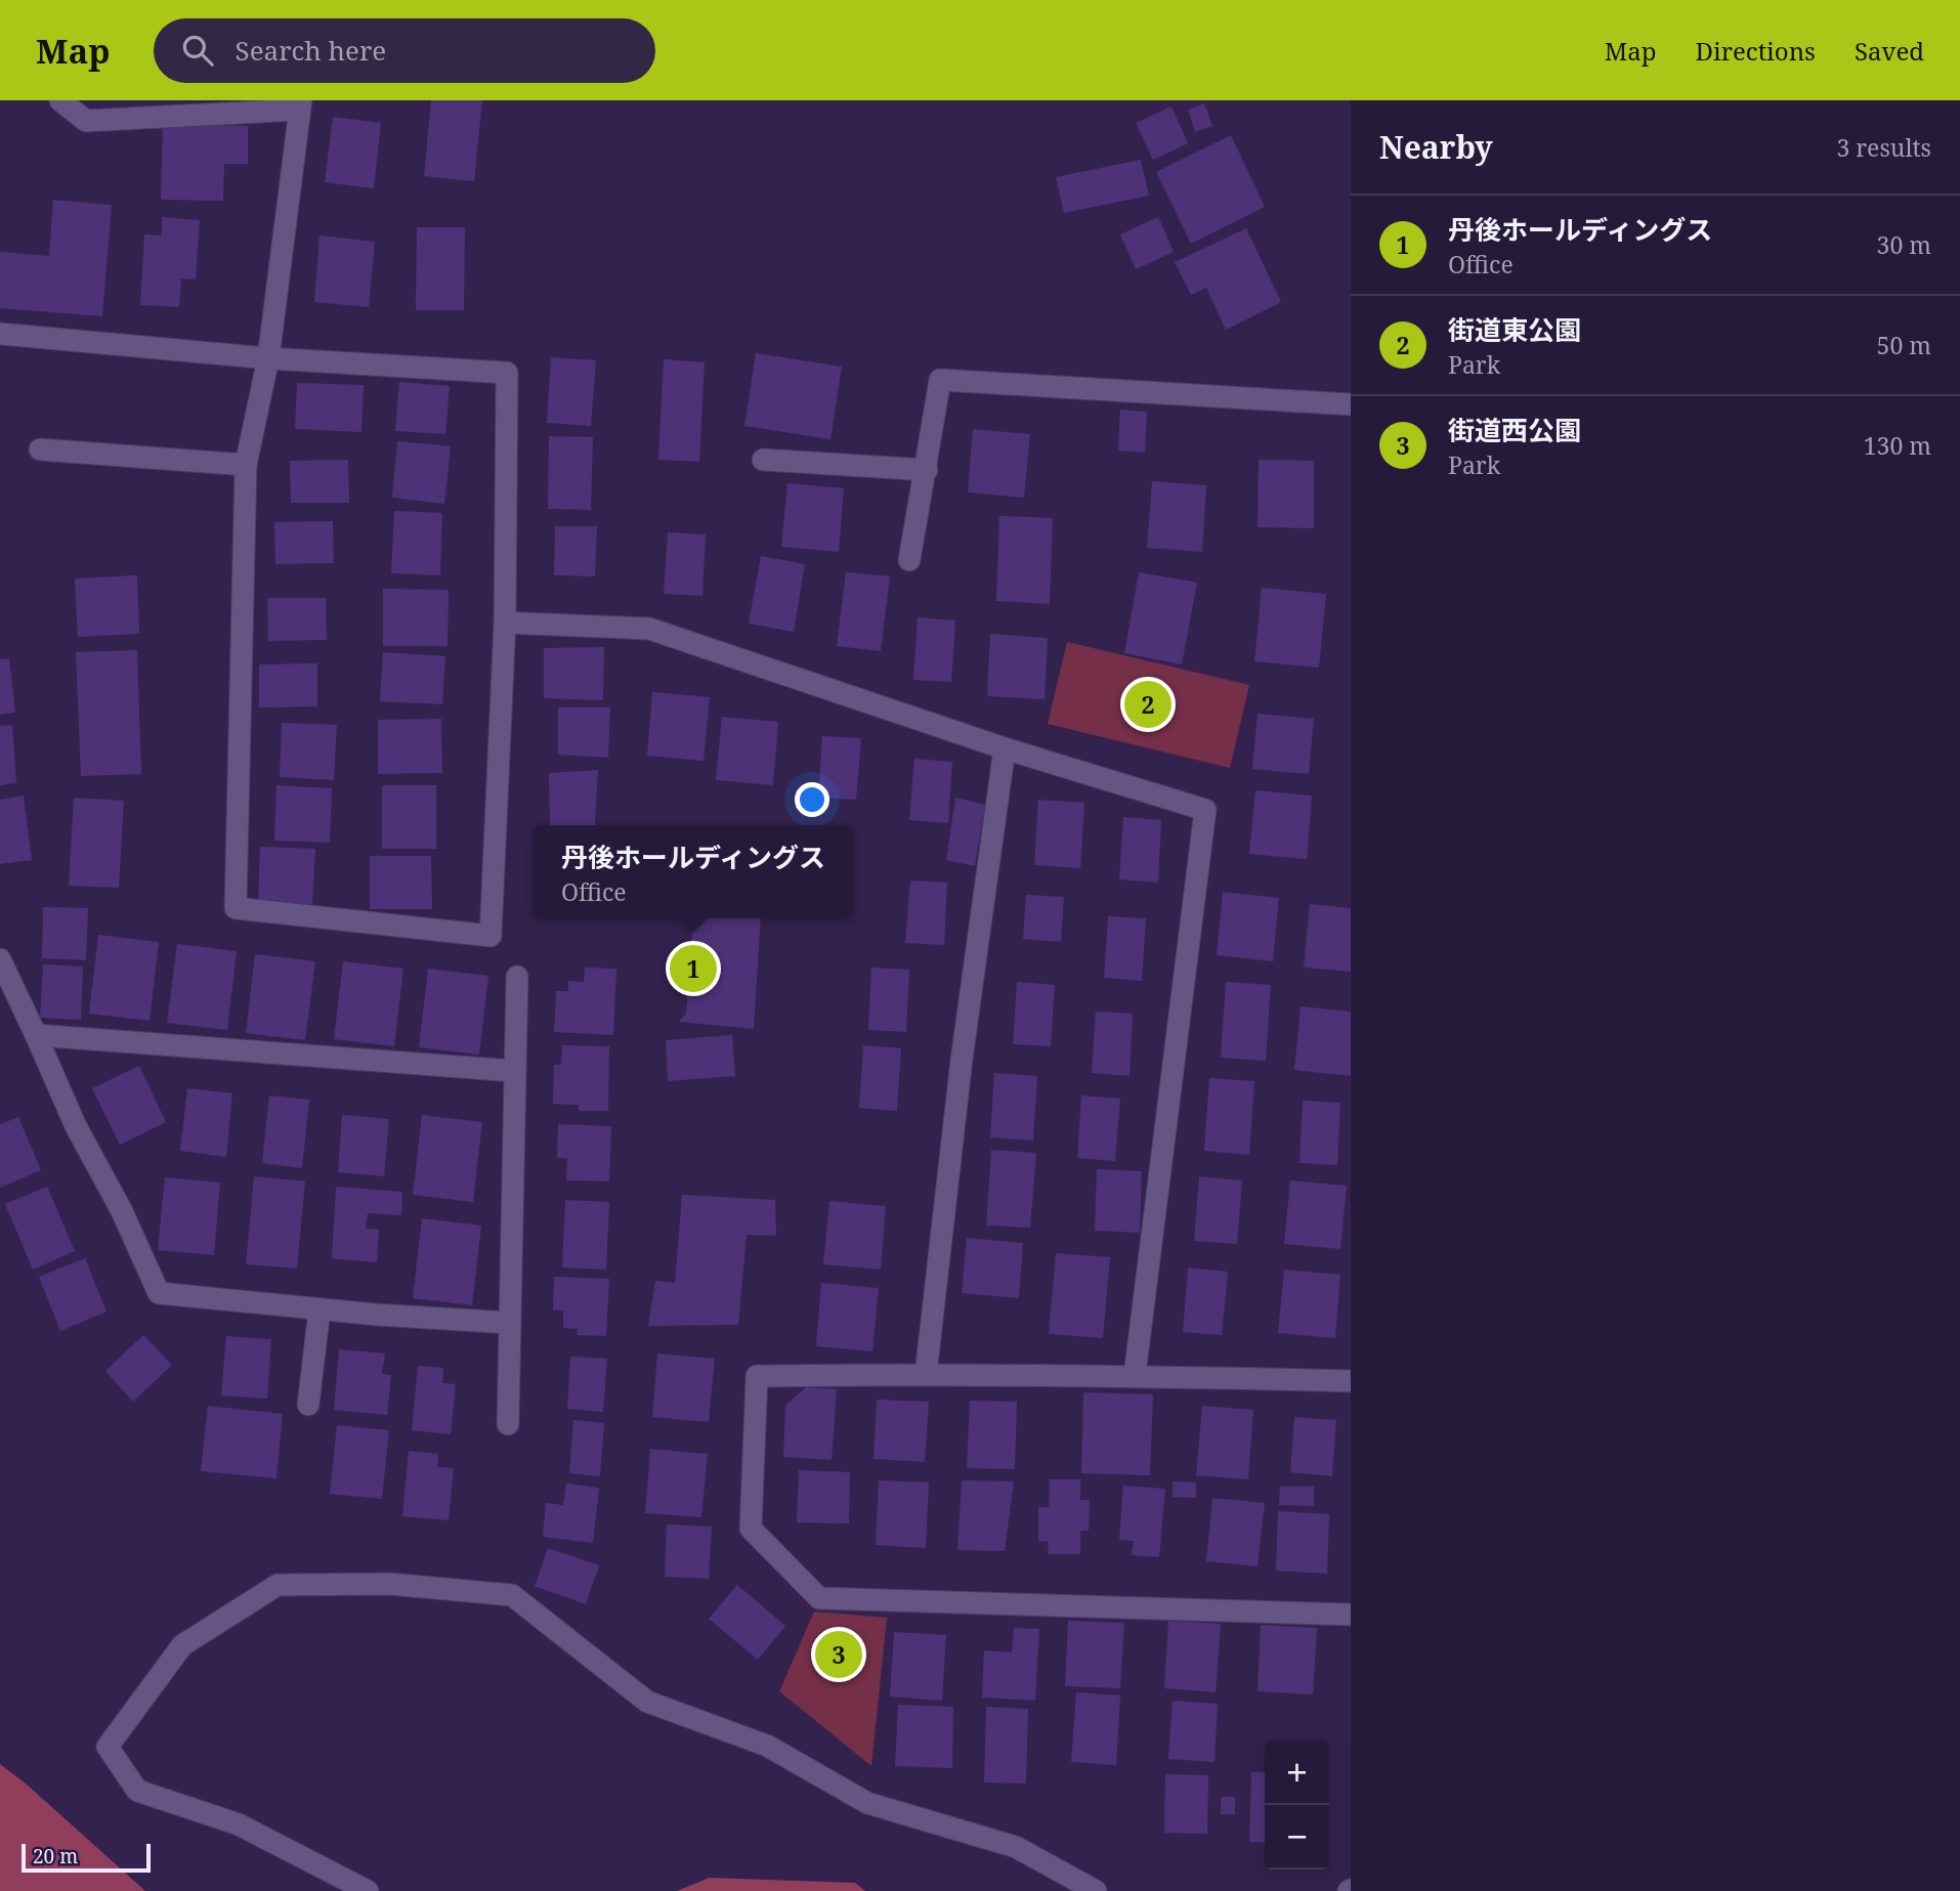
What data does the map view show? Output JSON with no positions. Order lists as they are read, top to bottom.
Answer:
{
  "scale_bar": "20 m",
  "page": {
    "header": "Map",
    "search": "Search here",
    "nav": ["Map", "Directions", "Saved"],
    "heading": ["Nearby", "3 results"],
    "list": [
      {
        "mark": "1",
        "name": "丹後ホールディングス",
        "note": "Office",
        "value": "30 m"
      },
      {
        "mark": "2",
        "name": "街道東公園",
        "note": "Park",
        "value": "50 m"
      },
      {
        "mark": "3",
        "name": "街道西公園",
        "note": "Park",
        "value": "130 m"
      }
    ],
    "pins": ["2", "1", "3"],
    "popup": ["丹後ホールディングス", "Office"],
    "map_buttons": ["+", "−"],
    "scale": "20 m"
  }
}
